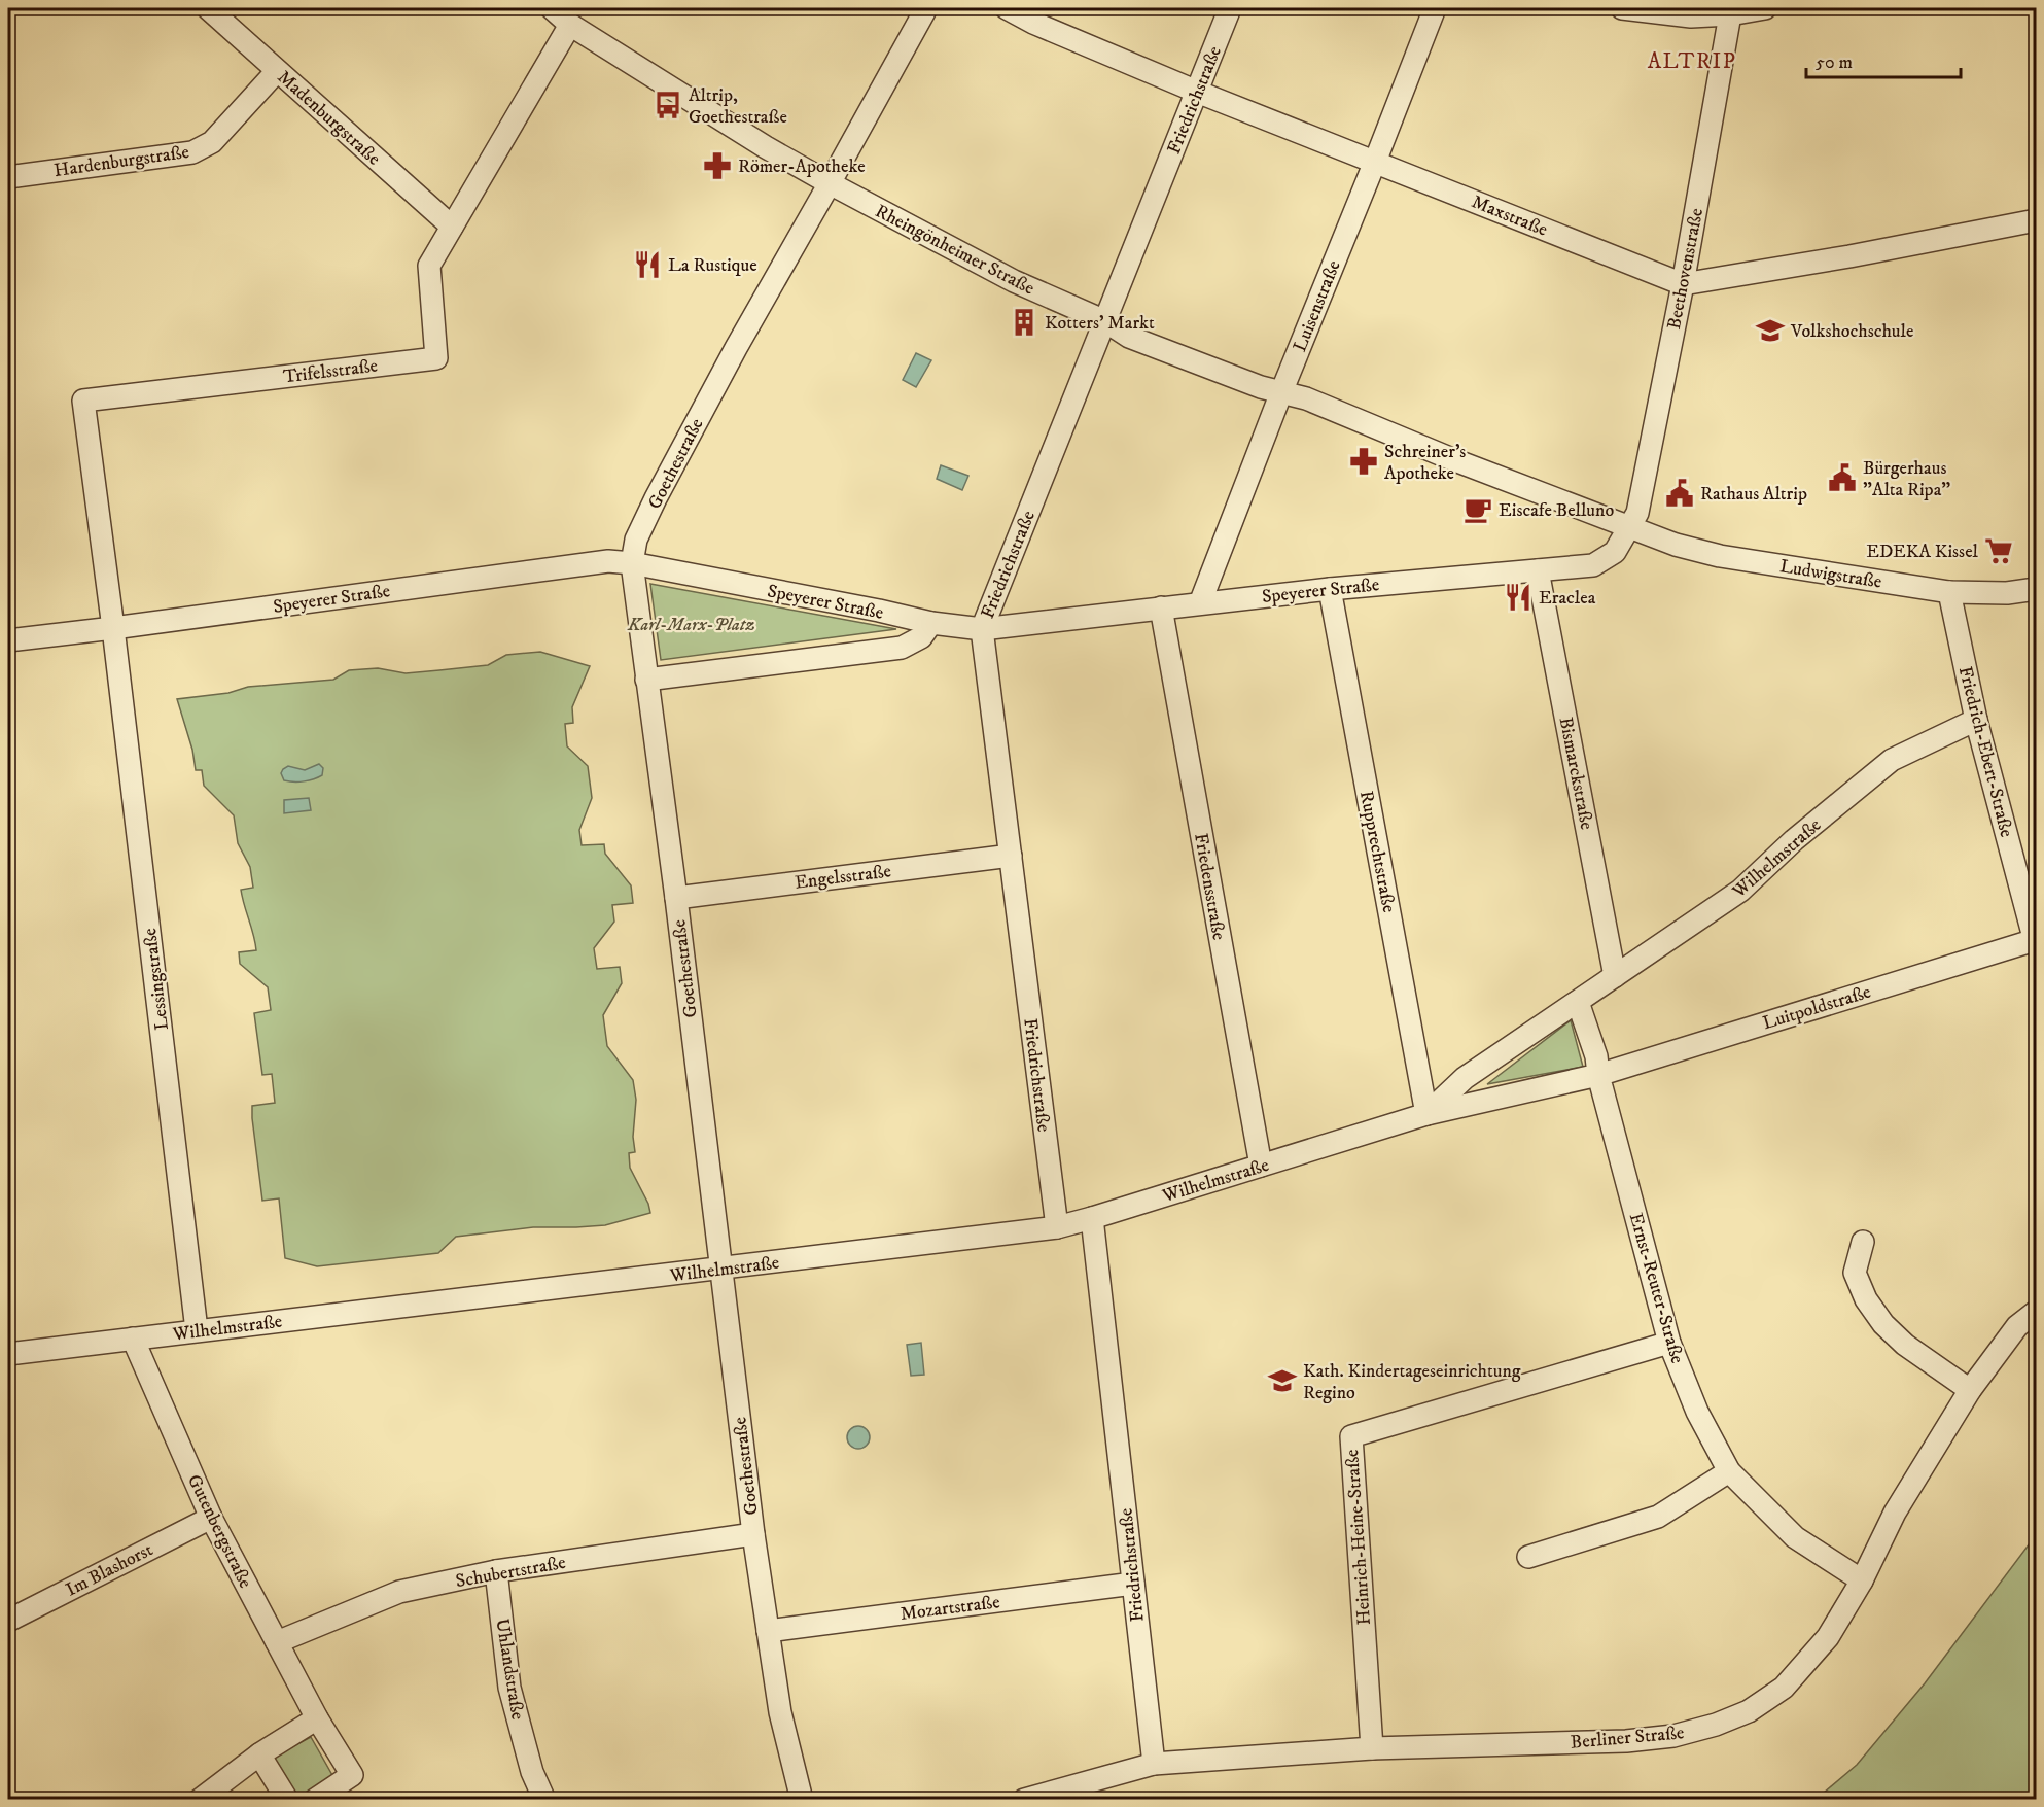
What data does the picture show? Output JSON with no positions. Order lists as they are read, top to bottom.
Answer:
{
  "streets": {
    "street": [
      "Friedrichstraße",
      "Madenburgstraße",
      "Hardenburgstraße",
      "Maxstraße",
      "Rheingönheimer Straße",
      "Beethovenstraße",
      "Luisenstraße",
      "Trifelsstraße",
      "Goethestraße",
      "Ludwigstraße",
      "Speyerer Straße",
      "Friedrich-Ebert-Straße",
      "Bismarckstraße",
      "Rupprechtstraße",
      "Wilhelmstraße",
      "Engelsstraße",
      "Friedensstraße",
      "Lessingstraße",
      "Luitpoldstraße",
      "Ernst-Reuter-Straße",
      "Gutenbergstraße",
      "Heinrich-Heine-Straße",
      "Im Blashorst",
      "Schubertstraße",
      "Mozartstraße",
      "Uhlandstraße",
      "Berliner Straße"
    ]
  },
  "crossings": [
    ["Friedrichstraße", "Maxstraße"],
    ["Friedrichstraße", "Rheingönheimer Straße"],
    ["Friedrichstraße", "Speyerer Straße"],
    ["Friedrichstraße", "Wilhelmstraße"],
    ["Friedrichstraße", "Engelsstraße"],
    ["Friedrichstraße", "Mozartstraße"],
    ["Friedrichstraße", "Berliner Straße"],
    ["Madenburgstraße", "Hardenburgstraße"],
    ["Madenburgstraße", "Trifelsstraße"],
    ["Maxstraße", "Beethovenstraße"],
    ["Maxstraße", "Luisenstraße"],
    ["Rheingönheimer Straße", "Beethovenstraße"],
    ["Rheingönheimer Straße", "Luisenstraße"],
    ["Rheingönheimer Straße", "Trifelsstraße"],
    ["Rheingönheimer Straße", "Goethestraße"],
    ["Rheingönheimer Straße", "Ludwigstraße"],
    ["Rheingönheimer Straße", "Speyerer Straße"],
    ["Beethovenstraße", "Ludwigstraße"],
    ["Beethovenstraße", "Speyerer Straße"],
    ["Luisenstraße", "Speyerer Straße"],
    ["Trifelsstraße", "Speyerer Straße"],
    ["Trifelsstraße", "Lessingstraße"],
    ["Goethestraße", "Speyerer Straße"],
    ["Goethestraße", "Wilhelmstraße"],
    ["Goethestraße", "Engelsstraße"],
    ["Goethestraße", "Schubertstraße"],
    ["Goethestraße", "Mozartstraße"],
    ["Ludwigstraße", "Speyerer Straße"],
    ["Ludwigstraße", "Friedrich-Ebert-Straße"],
    ["Speyerer Straße", "Bismarckstraße"],
    ["Speyerer Straße", "Rupprechtstraße"],
    ["Speyerer Straße", "Friedensstraße"],
    ["Speyerer Straße", "Lessingstraße"],
    ["Friedrich-Ebert-Straße", "Wilhelmstraße"],
    ["Friedrich-Ebert-Straße", "Luitpoldstraße"],
    ["Bismarckstraße", "Wilhelmstraße"],
    ["Rupprechtstraße", "Wilhelmstraße"],
    ["Wilhelmstraße", "Friedensstraße"],
    ["Wilhelmstraße", "Lessingstraße"],
    ["Wilhelmstraße", "Luitpoldstraße"],
    ["Wilhelmstraße", "Ernst-Reuter-Straße"],
    ["Wilhelmstraße", "Gutenbergstraße"],
    ["Luitpoldstraße", "Ernst-Reuter-Straße"],
    ["Ernst-Reuter-Straße", "Heinrich-Heine-Straße"],
    ["Ernst-Reuter-Straße", "Berliner Straße"],
    ["Gutenbergstraße", "Im Blashorst"],
    ["Gutenbergstraße", "Schubertstraße"],
    ["Heinrich-Heine-Straße", "Berliner Straße"],
    ["Schubertstraße", "Uhlandstraße"]
  ],
  "districts": ["ALTRIP"],
  "parks": ["Karl-Marx-Platz"],
  "places": {
    "bus stop": ["Altrip, Goethestraße"],
    "pharmacy": ["Römer-Apotheke", "Schreiner's Apotheke"],
    "restaurant": ["La Rustique", "Eraclea"],
    "building": ["Kotters' Markt"],
    "school or university": ["Volkshochschule", "Kath. Kindertageseinrichtung Regino"],
    "public building": ["Bürgerhaus \"Alta Ripa\"", "Rathaus Altrip"],
    "cafe": ["Eiscafe Belluno"],
    "supermarket": ["EDEKA Kissel"]
  },
  "scale_bar": "50 m"
}
